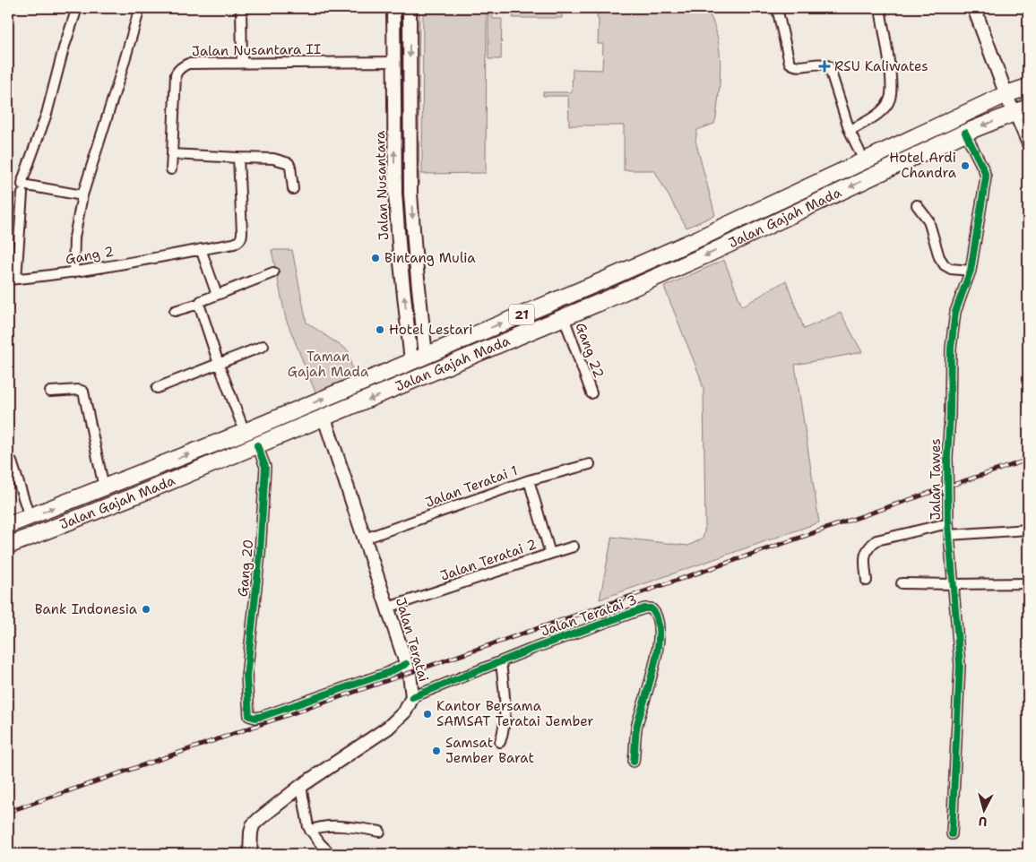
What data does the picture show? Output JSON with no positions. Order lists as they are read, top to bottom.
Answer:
{
  "streets": {
    "highway": ["Jalan Gajah Mada", "21"],
    "street": [
      "Jalan Nusantara II",
      "Jalan Nusantara",
      "Gang 2",
      "Gang 22",
      "Jalan Tawes",
      "Jalan Teratai 1",
      "Jalan Teratai 2",
      "Gang 20",
      "Jalan Teratai 3",
      "Jalan Teratai"
    ]
  },
  "crossings": [
    ["Jalan Nusantara II", "Jalan Nusantara"],
    ["Jalan Nusantara", "Jalan Gajah Mada"],
    ["Jalan Gajah Mada", "Gang 22"],
    ["Jalan Gajah Mada", "Jalan Tawes"],
    ["Jalan Gajah Mada", "Gang 20"],
    ["Jalan Gajah Mada", "Jalan Teratai"],
    ["Jalan Teratai 1", "Jalan Teratai 2"],
    ["Jalan Teratai 1", "Jalan Teratai"],
    ["Jalan Teratai 2", "Jalan Teratai"],
    ["Gang 20", "Jalan Teratai"],
    ["Jalan Teratai 3", "Jalan Teratai"]
  ],
  "parks": ["Taman Gajah Mada"],
  "places": {
    "health": ["RSU Kaliwates"],
    "other": [
      "Hotel Ardi Chandra",
      "Bintang Mulia",
      "Hotel Lestari",
      "Bank Indonesia",
      "Kantor Bersama SAMSAT Teratai Jember",
      "Samsat Jember Barat"
    ]
  },
  "north": "bottom"
}
